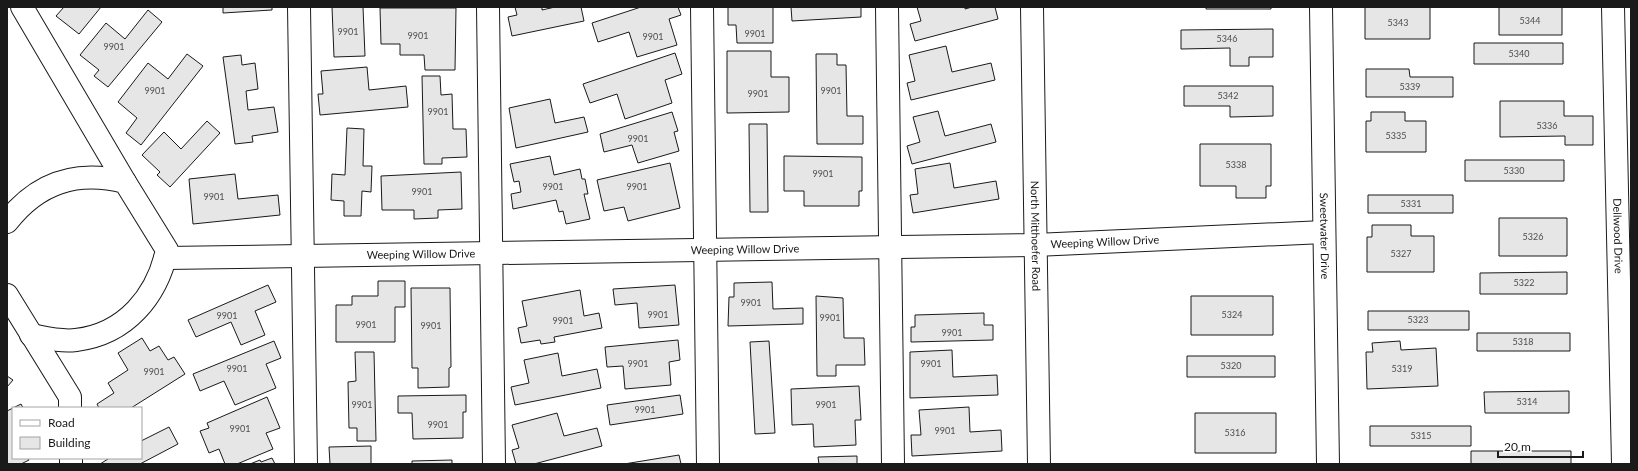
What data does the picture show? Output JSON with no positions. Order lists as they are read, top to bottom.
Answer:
{
  "streets": {
    "street": [
      "Sweetwater Drive",
      "Dellwood Drive",
      "North Mitthoefer Road",
      "Weeping Willow Drive"
    ]
  },
  "crossings": [
    ["Sweetwater Drive", "Weeping Willow Drive"],
    ["North Mitthoefer Road", "Weeping Willow Drive"]
  ],
  "house_numbers": [
    "5344",
    "5343",
    "9901",
    "9901",
    "9901",
    "9901",
    "5346",
    "9901",
    "5340",
    "5339",
    "9901",
    "9901",
    "9901",
    "5342",
    "9901",
    "5336",
    "5335",
    "9901",
    "5338",
    "5330",
    "9901",
    "9901",
    "9901",
    "9901",
    "9901",
    "5331",
    "5326",
    "5327",
    "5322",
    "9901",
    "9901",
    "5324",
    "9901",
    "9901",
    "5323",
    "9901",
    "9901",
    "9901",
    "9901",
    "5318",
    "9901",
    "9901",
    "5320",
    "9901",
    "5319",
    "9901",
    "5314",
    "9901",
    "9901",
    "9901",
    "9901",
    "9901",
    "9901",
    "5316",
    "5315"
  ],
  "legend": ["Road", "Building"],
  "scale_bar": "20 m"
}
